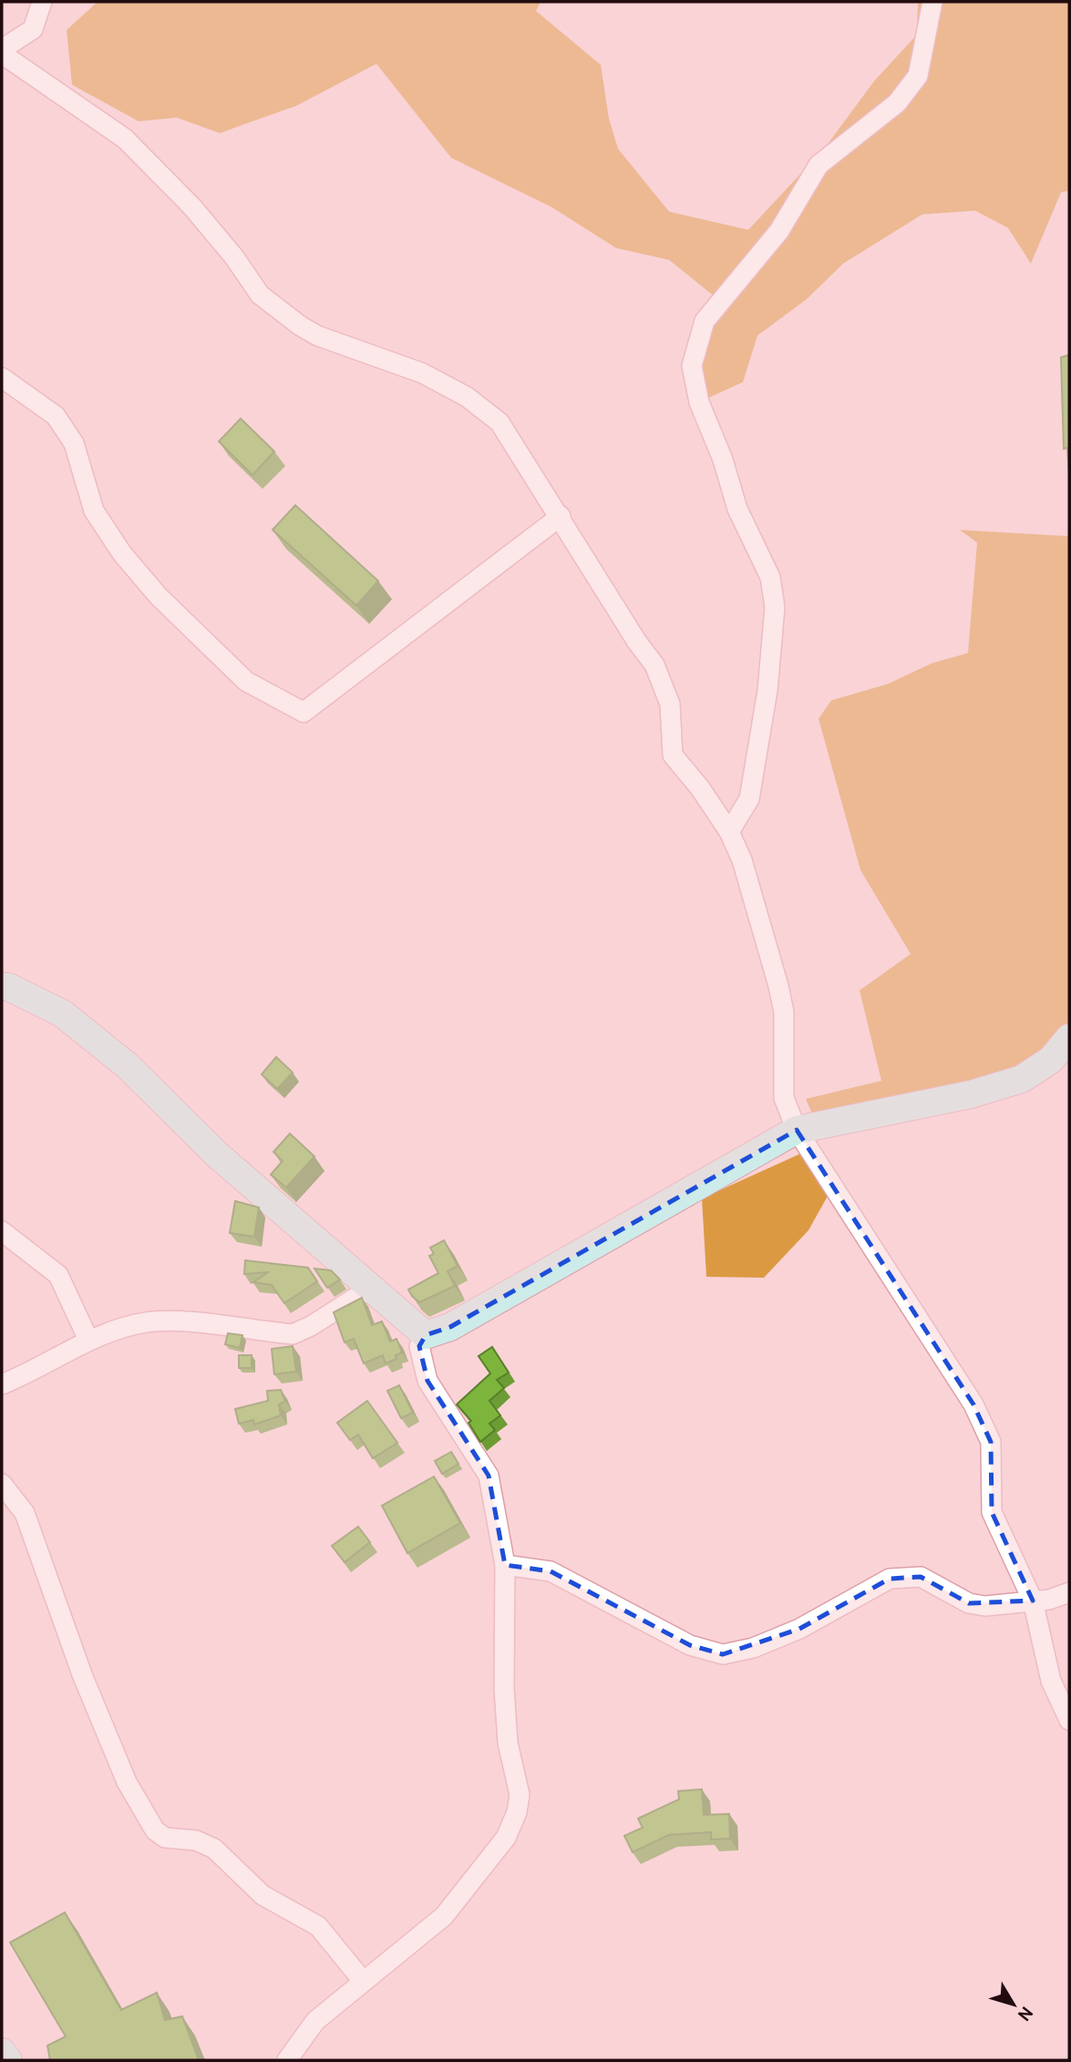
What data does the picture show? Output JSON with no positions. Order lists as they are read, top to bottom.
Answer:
{
  "north": "bottom right"
}
